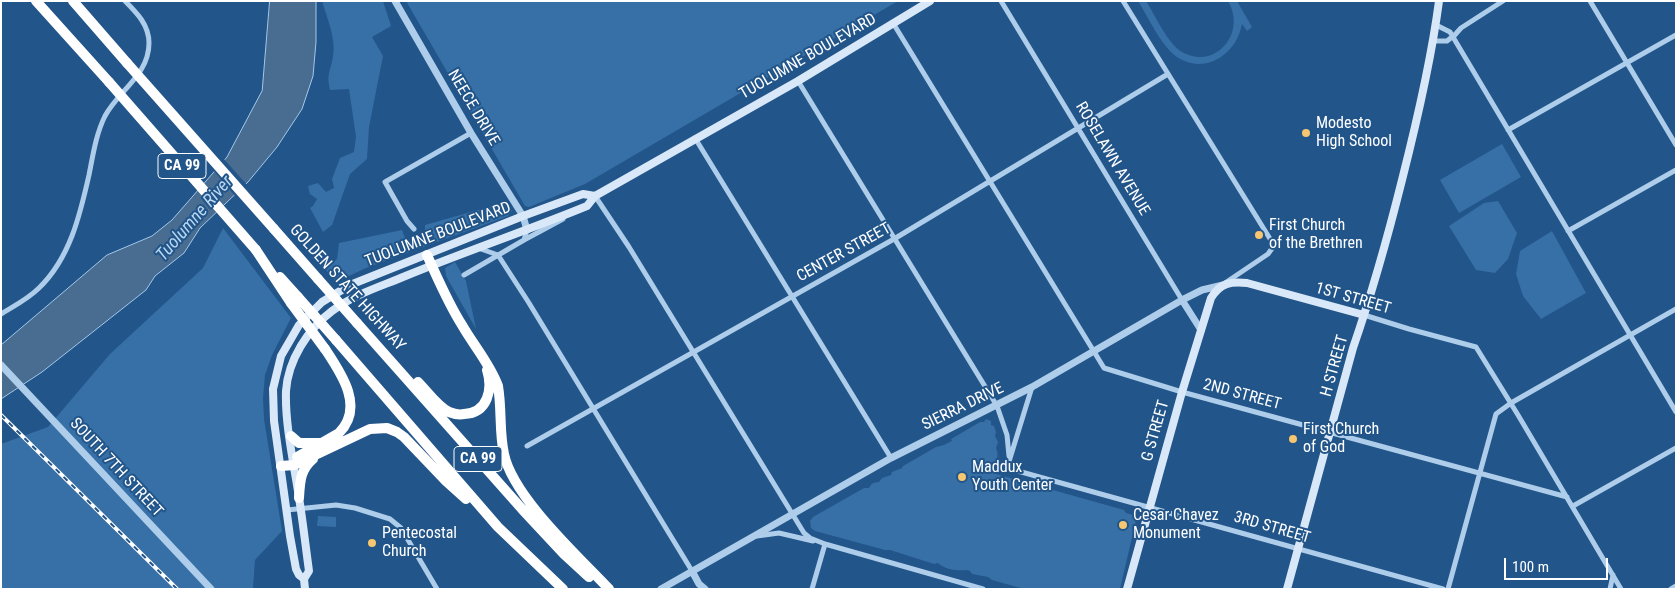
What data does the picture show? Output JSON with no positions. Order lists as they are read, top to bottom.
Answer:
{
  "streets": {
    "highway": ["CA 99", "GOLDEN STATE HIGHWAY"],
    "main road": [
      "TUOLUMNE BOULEVARD",
      "1ST STREET",
      "H STREET",
      "G STREET"
    ],
    "street": [
      "NEECE DRIVE",
      "ROSELAWN AVENUE",
      "CENTER STREET",
      "2ND STREET",
      "SIERRA DRIVE",
      "SOUTH 7TH STREET",
      "3RD STREET"
    ]
  },
  "crossings": [
    ["TUOLUMNE BOULEVARD", "NEECE DRIVE"],
    ["TUOLUMNE BOULEVARD", "2ND STREET"],
    ["ROSELAWN AVENUE", "CENTER STREET"],
    ["ROSELAWN AVENUE", "SIERRA DRIVE"],
    ["ROSELAWN AVENUE", "G STREET"],
    ["CENTER STREET", "2ND STREET"],
    ["CENTER STREET", "SIERRA DRIVE"],
    ["1ST STREET", "H STREET"],
    ["1ST STREET", "SIERRA DRIVE"],
    ["1ST STREET", "G STREET"],
    ["H STREET", "2ND STREET"],
    ["H STREET", "3RD STREET"],
    ["2ND STREET", "SIERRA DRIVE"],
    ["2ND STREET", "G STREET"],
    ["SIERRA DRIVE", "G STREET"],
    ["G STREET", "3RD STREET"]
  ],
  "water": ["Tuolumne River"],
  "places": [
    "Modesto High School",
    "First Church of the Brethren",
    "First Church of God",
    "Maddux Youth Center",
    "Cesar Chavez Monument",
    "Pentecostal Church"
  ],
  "scale_bar": "100 m"
}
